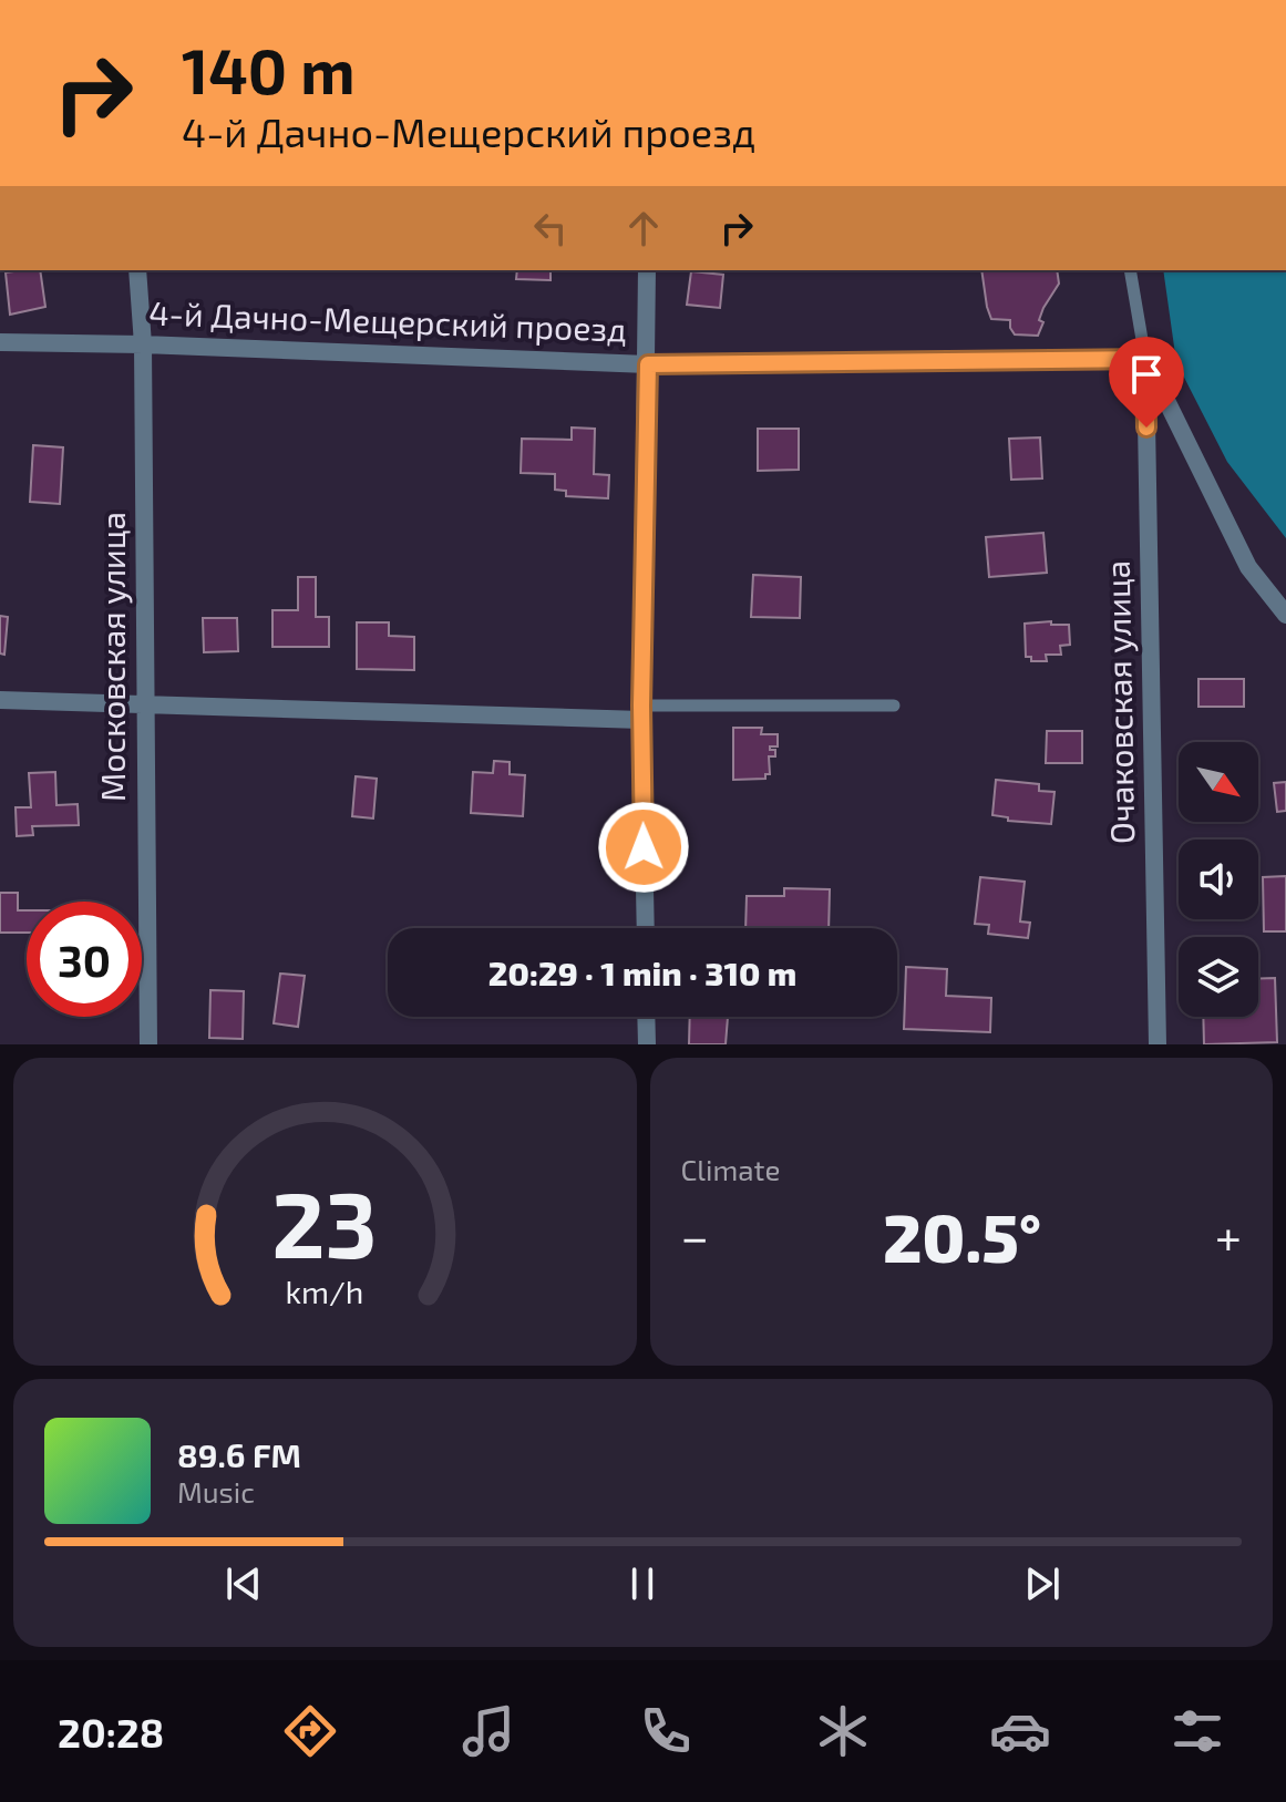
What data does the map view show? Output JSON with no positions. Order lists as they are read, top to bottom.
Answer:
{
  "streets": {
    "street": ["4-й Дачно-Мещерский проезд", "Московская улица", "Очаковская улица"]
  },
  "crossings": [
    ["4-й Дачно-Мещерский проезд", "Московская улица"],
    ["4-й Дачно-Мещерский проезд", "Очаковская улица"]
  ],
  "north": "bottom right",
  "page": {
    "turn": ["140 m", "4-й Дачно-Мещерский проезд"],
    "limit": "30",
    "trip": "20:29 · 1 min · 310 m",
    "tile": "Climate",
    "heat": ["−", "20.5°", "+"],
    "song": ["89.6 FM", "Music"],
    "tabs": "20:28",
    "gauge": ["23", "km/h"]
  }
}
